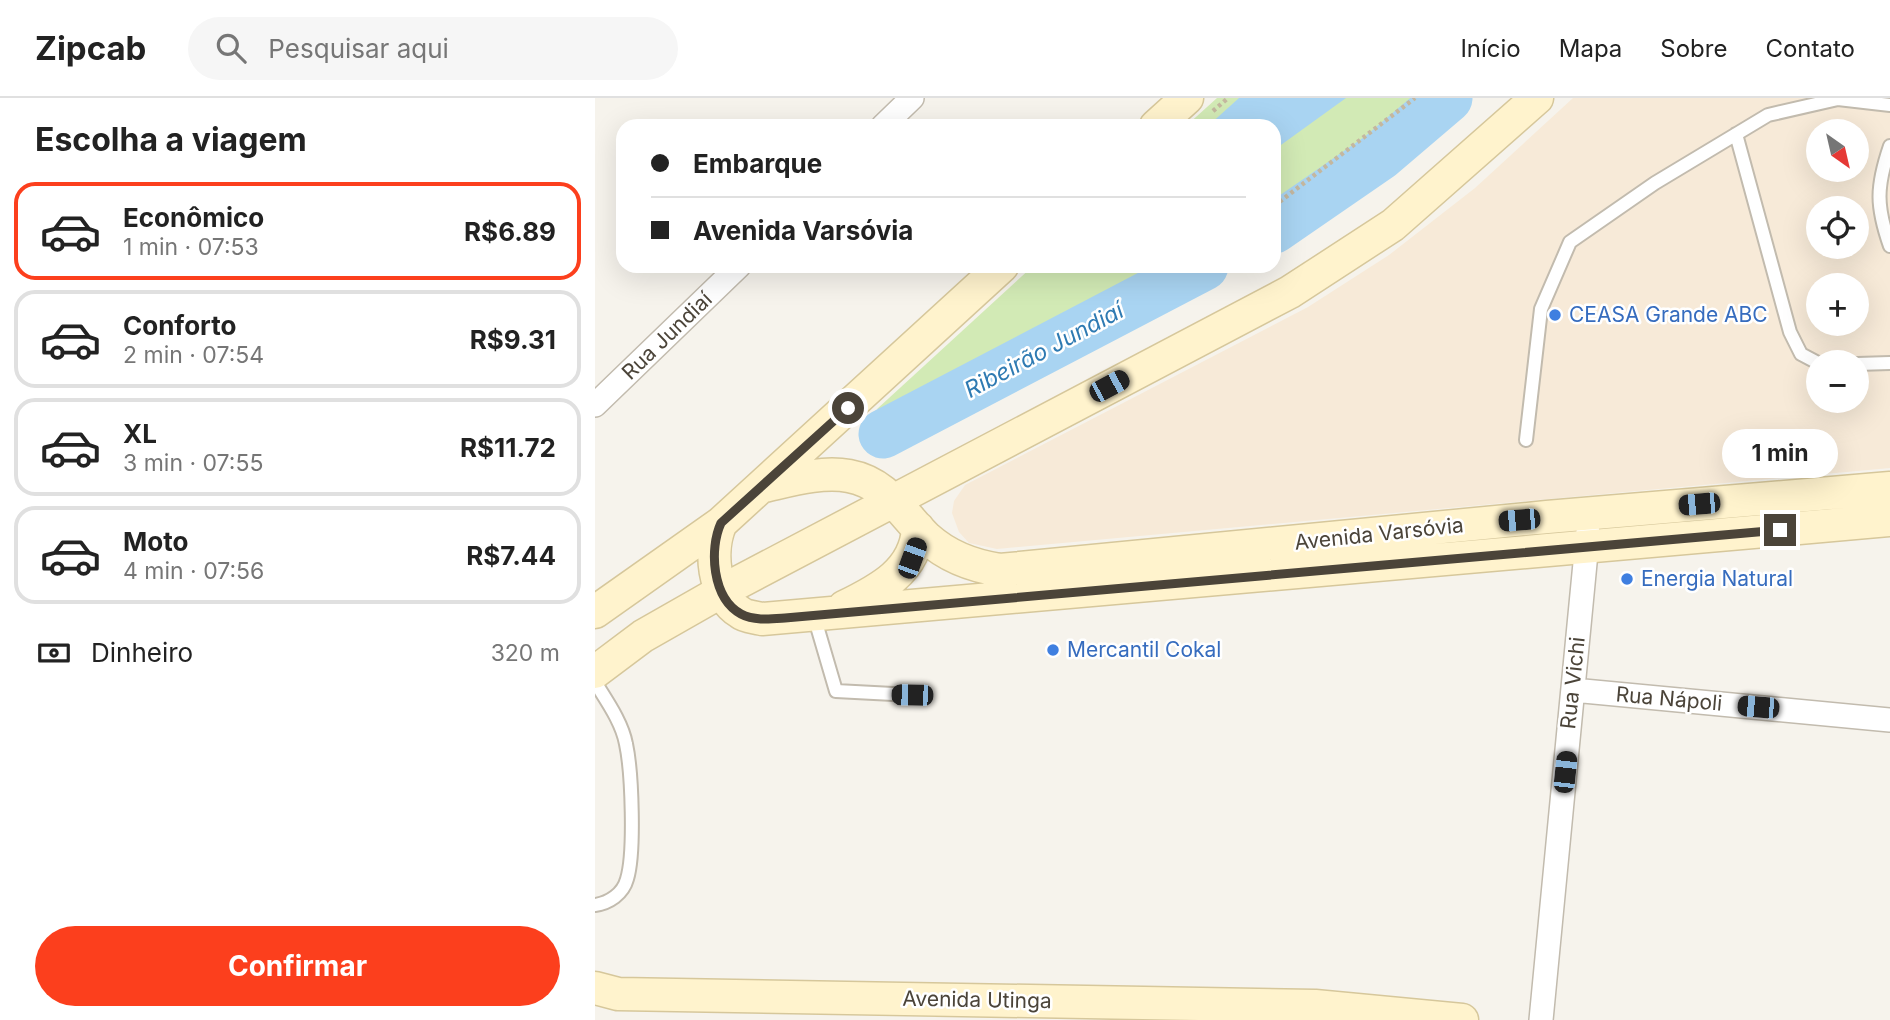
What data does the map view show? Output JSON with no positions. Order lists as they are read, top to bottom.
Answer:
{
  "streets": {
    "main road": ["Avenida Varsóvia", "Avenida Utinga"],
    "street": ["Rua Jundiaí", "Rua Vichi", "Rua Nápoli"]
  },
  "crossings": [
    ["Avenida Varsóvia", "Rua Vichi"],
    ["Rua Vichi", "Rua Nápoli"]
  ],
  "water": ["Ribeirão Jundiaí"],
  "places": ["CEASA Grande ABC", "Energia Natural", "Mercantil Cokal"],
  "north": "bottom right",
  "page": {
    "header": "Zipcab",
    "search": "Pesquisar aqui",
    "nav": [
      "Início",
      "Mapa",
      "Sobre",
      "Contato"
    ],
    "heading": "Escolha a viagem",
    "map_buttons": ["+", "−"],
    "banner": ["Embarque", "Avenida Varsóvia"],
    "list": [
      {
        "name": "Econômico",
        "note": "1 min · 07:53",
        "value": "R$6.89"
      },
      {
        "name": "Conforto",
        "note": "2 min · 07:54",
        "value": "R$9.31"
      },
      {
        "name": "XL",
        "note": "3 min · 07:55",
        "value": "R$11.72"
      },
      {
        "name": "Moto",
        "note": "4 min · 07:56",
        "value": "R$7.44"
      }
    ],
    "bubble": "1 min",
    "pay": ["Dinheiro", "320 m"],
    "buttons": "Confirmar"
  }
}
